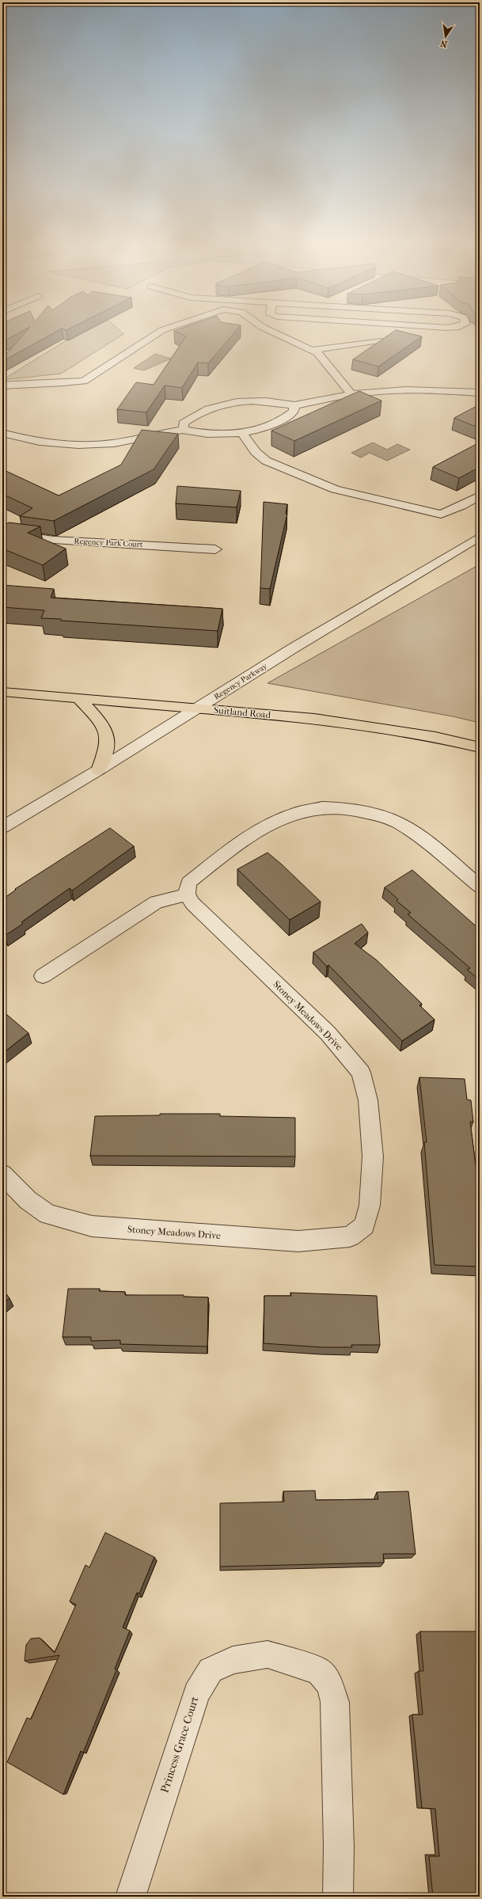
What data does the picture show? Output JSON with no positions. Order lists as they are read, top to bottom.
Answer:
{
  "streets": {
    "main road": ["Suitland Road"],
    "street": [
      "Regency Park Court",
      "Regency Parkway",
      "Stoney Meadows Drive",
      "Princess Grace Court"
    ]
  },
  "crossings": [
    ["Regency Parkway", "Suitland Road"]
  ],
  "north": "bottom"
}
